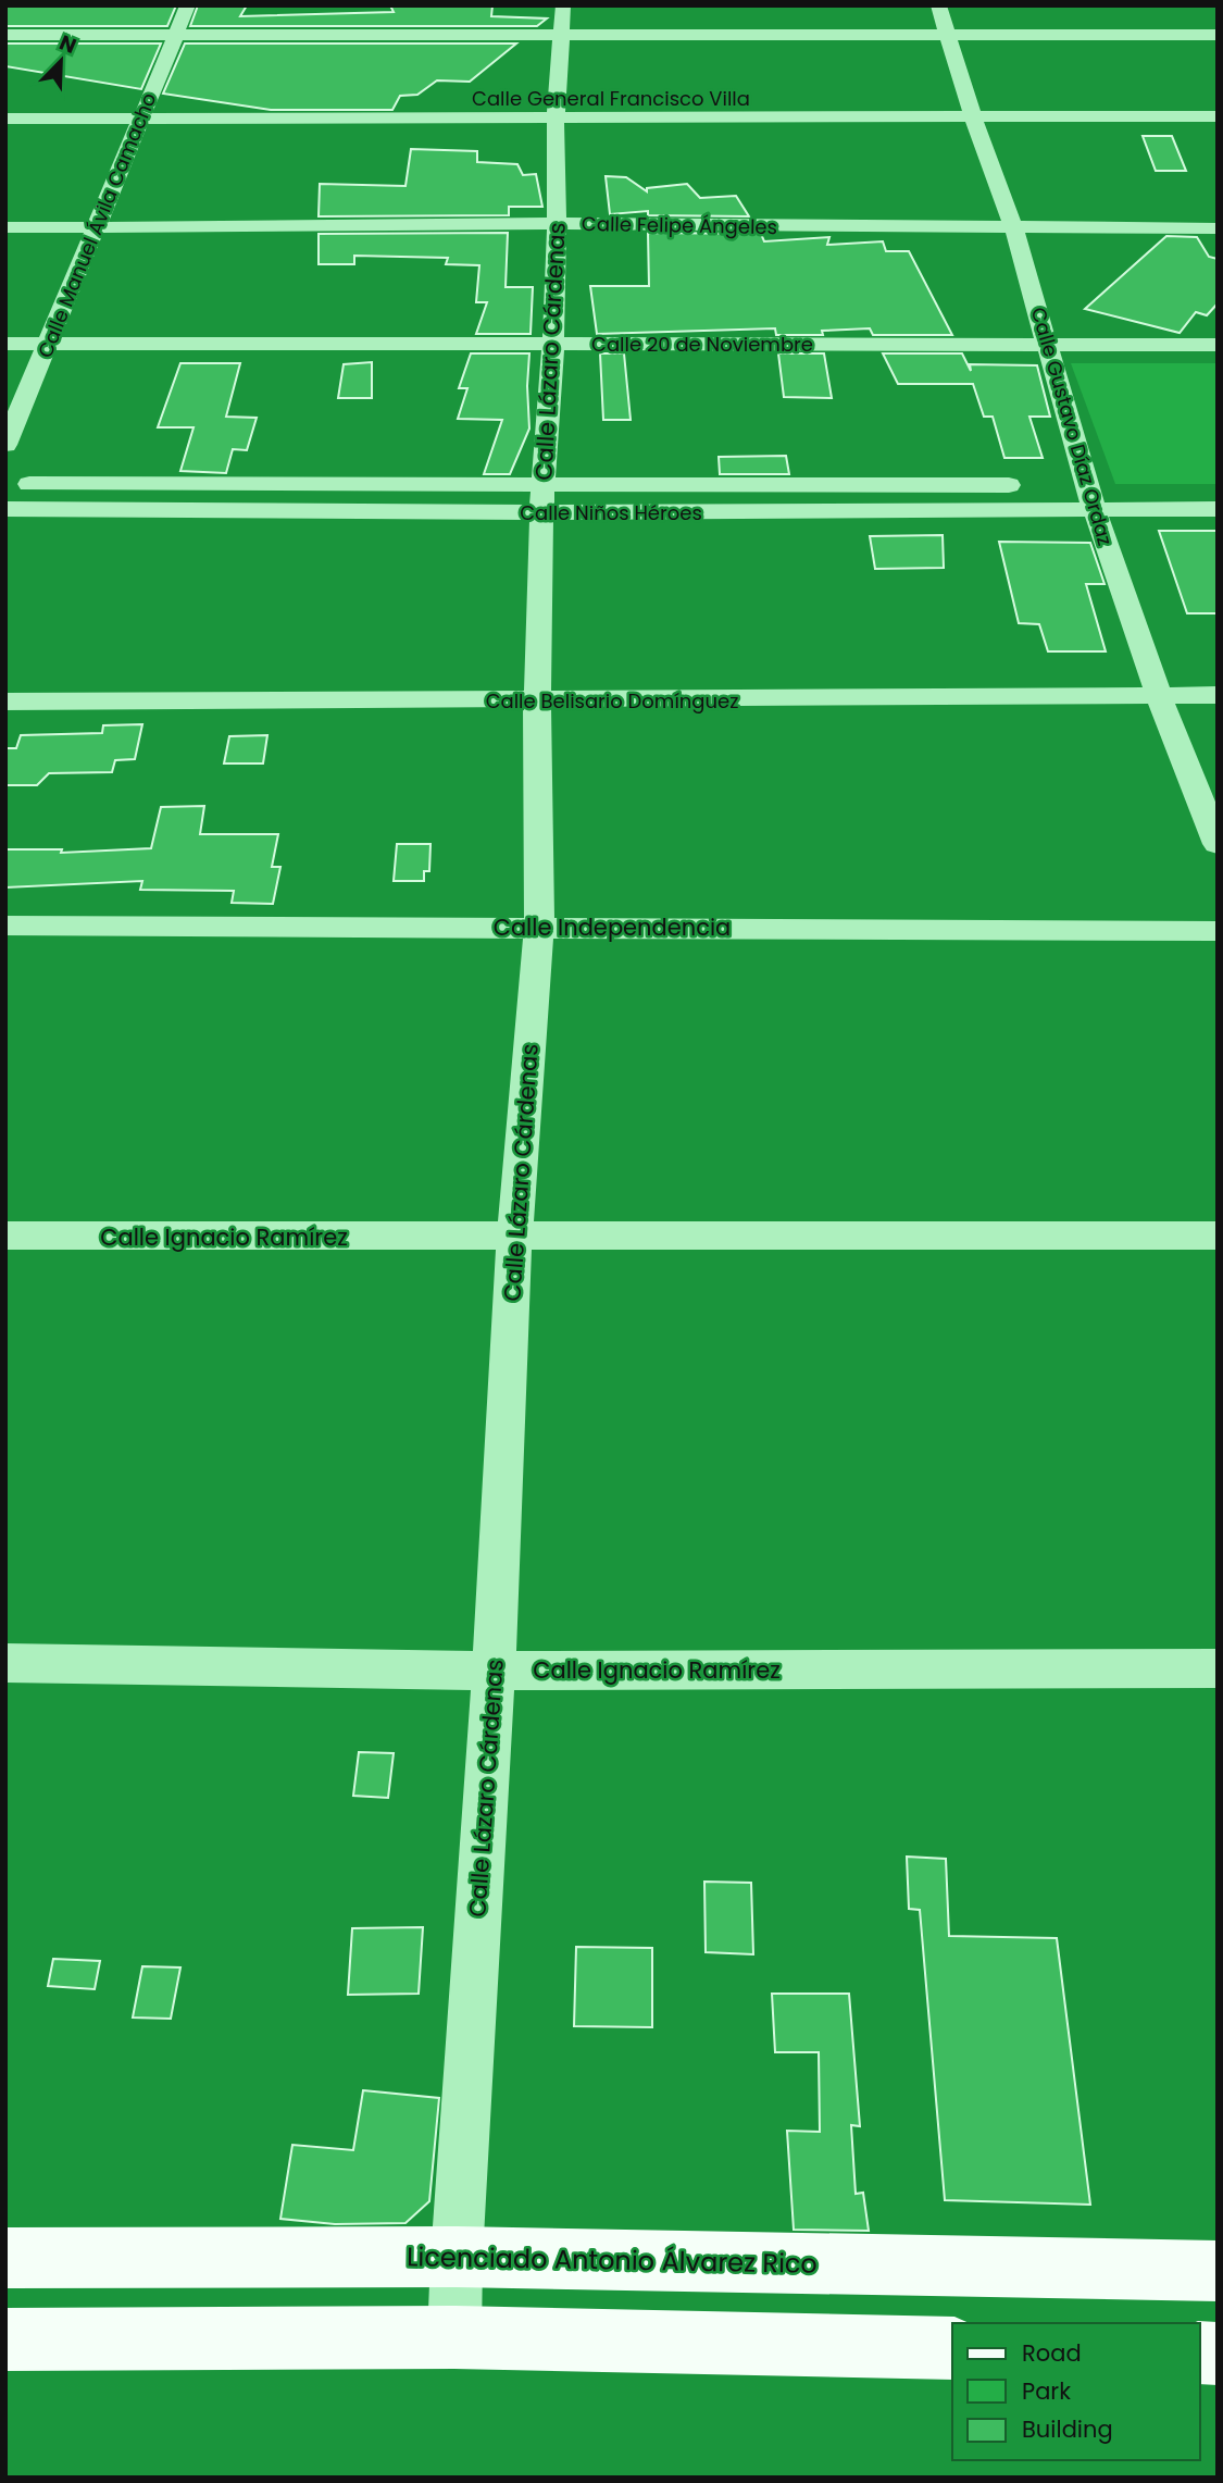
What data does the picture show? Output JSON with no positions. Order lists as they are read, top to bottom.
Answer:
{
  "streets": {
    "main road": ["Licenciado Antonio Álvarez Rico"],
    "street": [
      "Calle General Francisco Villa",
      "Calle Manuel Ávila Camacho",
      "Calle Felipe Ángeles",
      "Calle 20 de Noviembre",
      "Calle Lázaro Cárdenas",
      "Calle Gustavo Díaz Ordaz",
      "Calle Niños Héroes",
      "Calle Belisario Domínguez",
      "Calle Independencia",
      "Calle Ignacio Ramírez"
    ]
  },
  "crossings": [
    ["Calle General Francisco Villa", "Calle Manuel Ávila Camacho"],
    ["Calle General Francisco Villa", "Calle Lázaro Cárdenas"],
    ["Calle General Francisco Villa", "Calle Gustavo Díaz Ordaz"],
    ["Calle Manuel Ávila Camacho", "Calle Felipe Ángeles"],
    ["Calle Manuel Ávila Camacho", "Calle 20 de Noviembre"],
    ["Calle Felipe Ángeles", "Calle Lázaro Cárdenas"],
    ["Calle Felipe Ángeles", "Calle Gustavo Díaz Ordaz"],
    ["Calle 20 de Noviembre", "Calle Lázaro Cárdenas"],
    ["Calle 20 de Noviembre", "Calle Gustavo Díaz Ordaz"],
    ["Calle Lázaro Cárdenas", "Calle Niños Héroes"],
    ["Calle Lázaro Cárdenas", "Calle Belisario Domínguez"],
    ["Calle Lázaro Cárdenas", "Calle Independencia"],
    ["Calle Lázaro Cárdenas", "Calle Ignacio Ramírez"],
    ["Calle Lázaro Cárdenas", "Licenciado Antonio Álvarez Rico"],
    ["Calle Gustavo Díaz Ordaz", "Calle Niños Héroes"],
    ["Calle Gustavo Díaz Ordaz", "Calle Belisario Domínguez"]
  ],
  "legend": ["Road", "Park", "Building"],
  "north": "top right"
}
